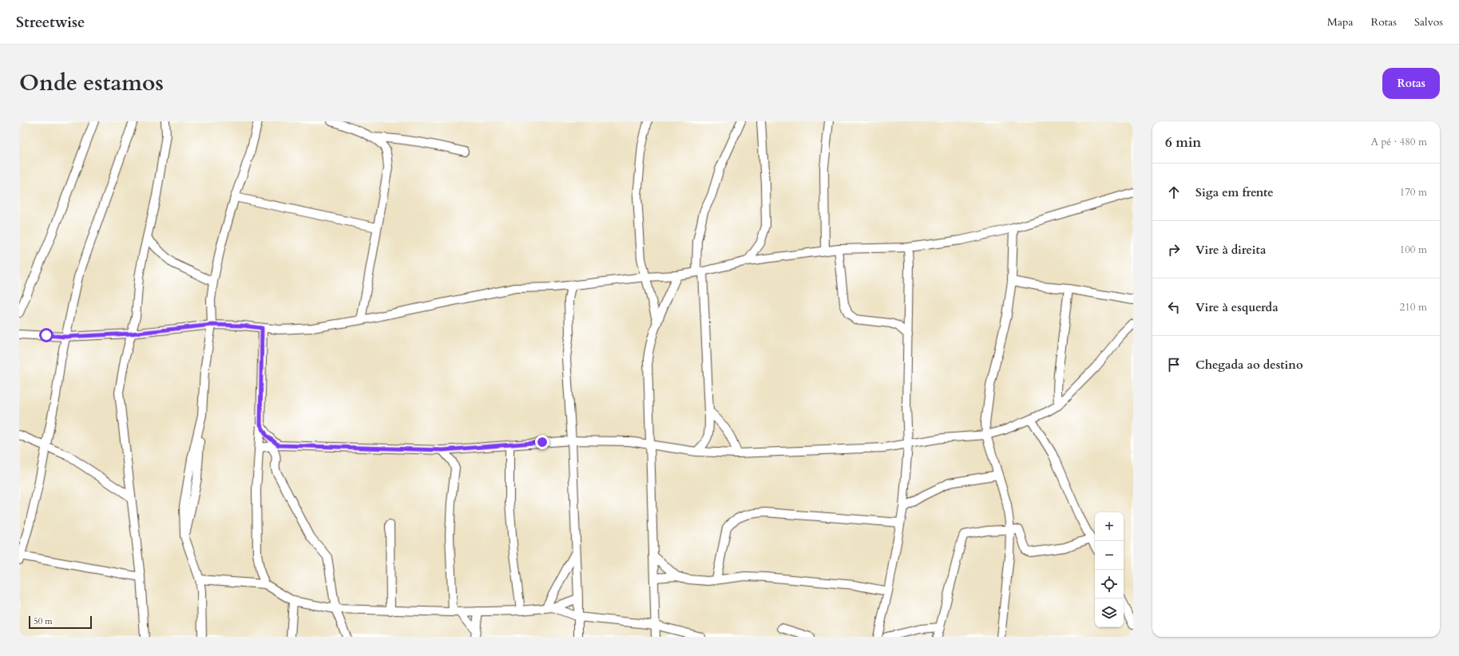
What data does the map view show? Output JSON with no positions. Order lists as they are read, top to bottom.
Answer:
{
  "scale_bar": "50 m",
  "page": {
    "header": "Streetwise",
    "nav": ["Mapa", "Rotas", "Salvos"],
    "title": "Onde estamos",
    "buttons": "Rotas",
    "heading": ["6 min", "A pé · 480 m"],
    "list": [
      ["Siga em frente", "170 m"],
      ["Vire à direita", "100 m"],
      ["Vire à esquerda", "210 m"],
      "Chegada ao destino"
    ],
    "map_buttons": ["+", "−"],
    "scale": "50 m"
  }
}
